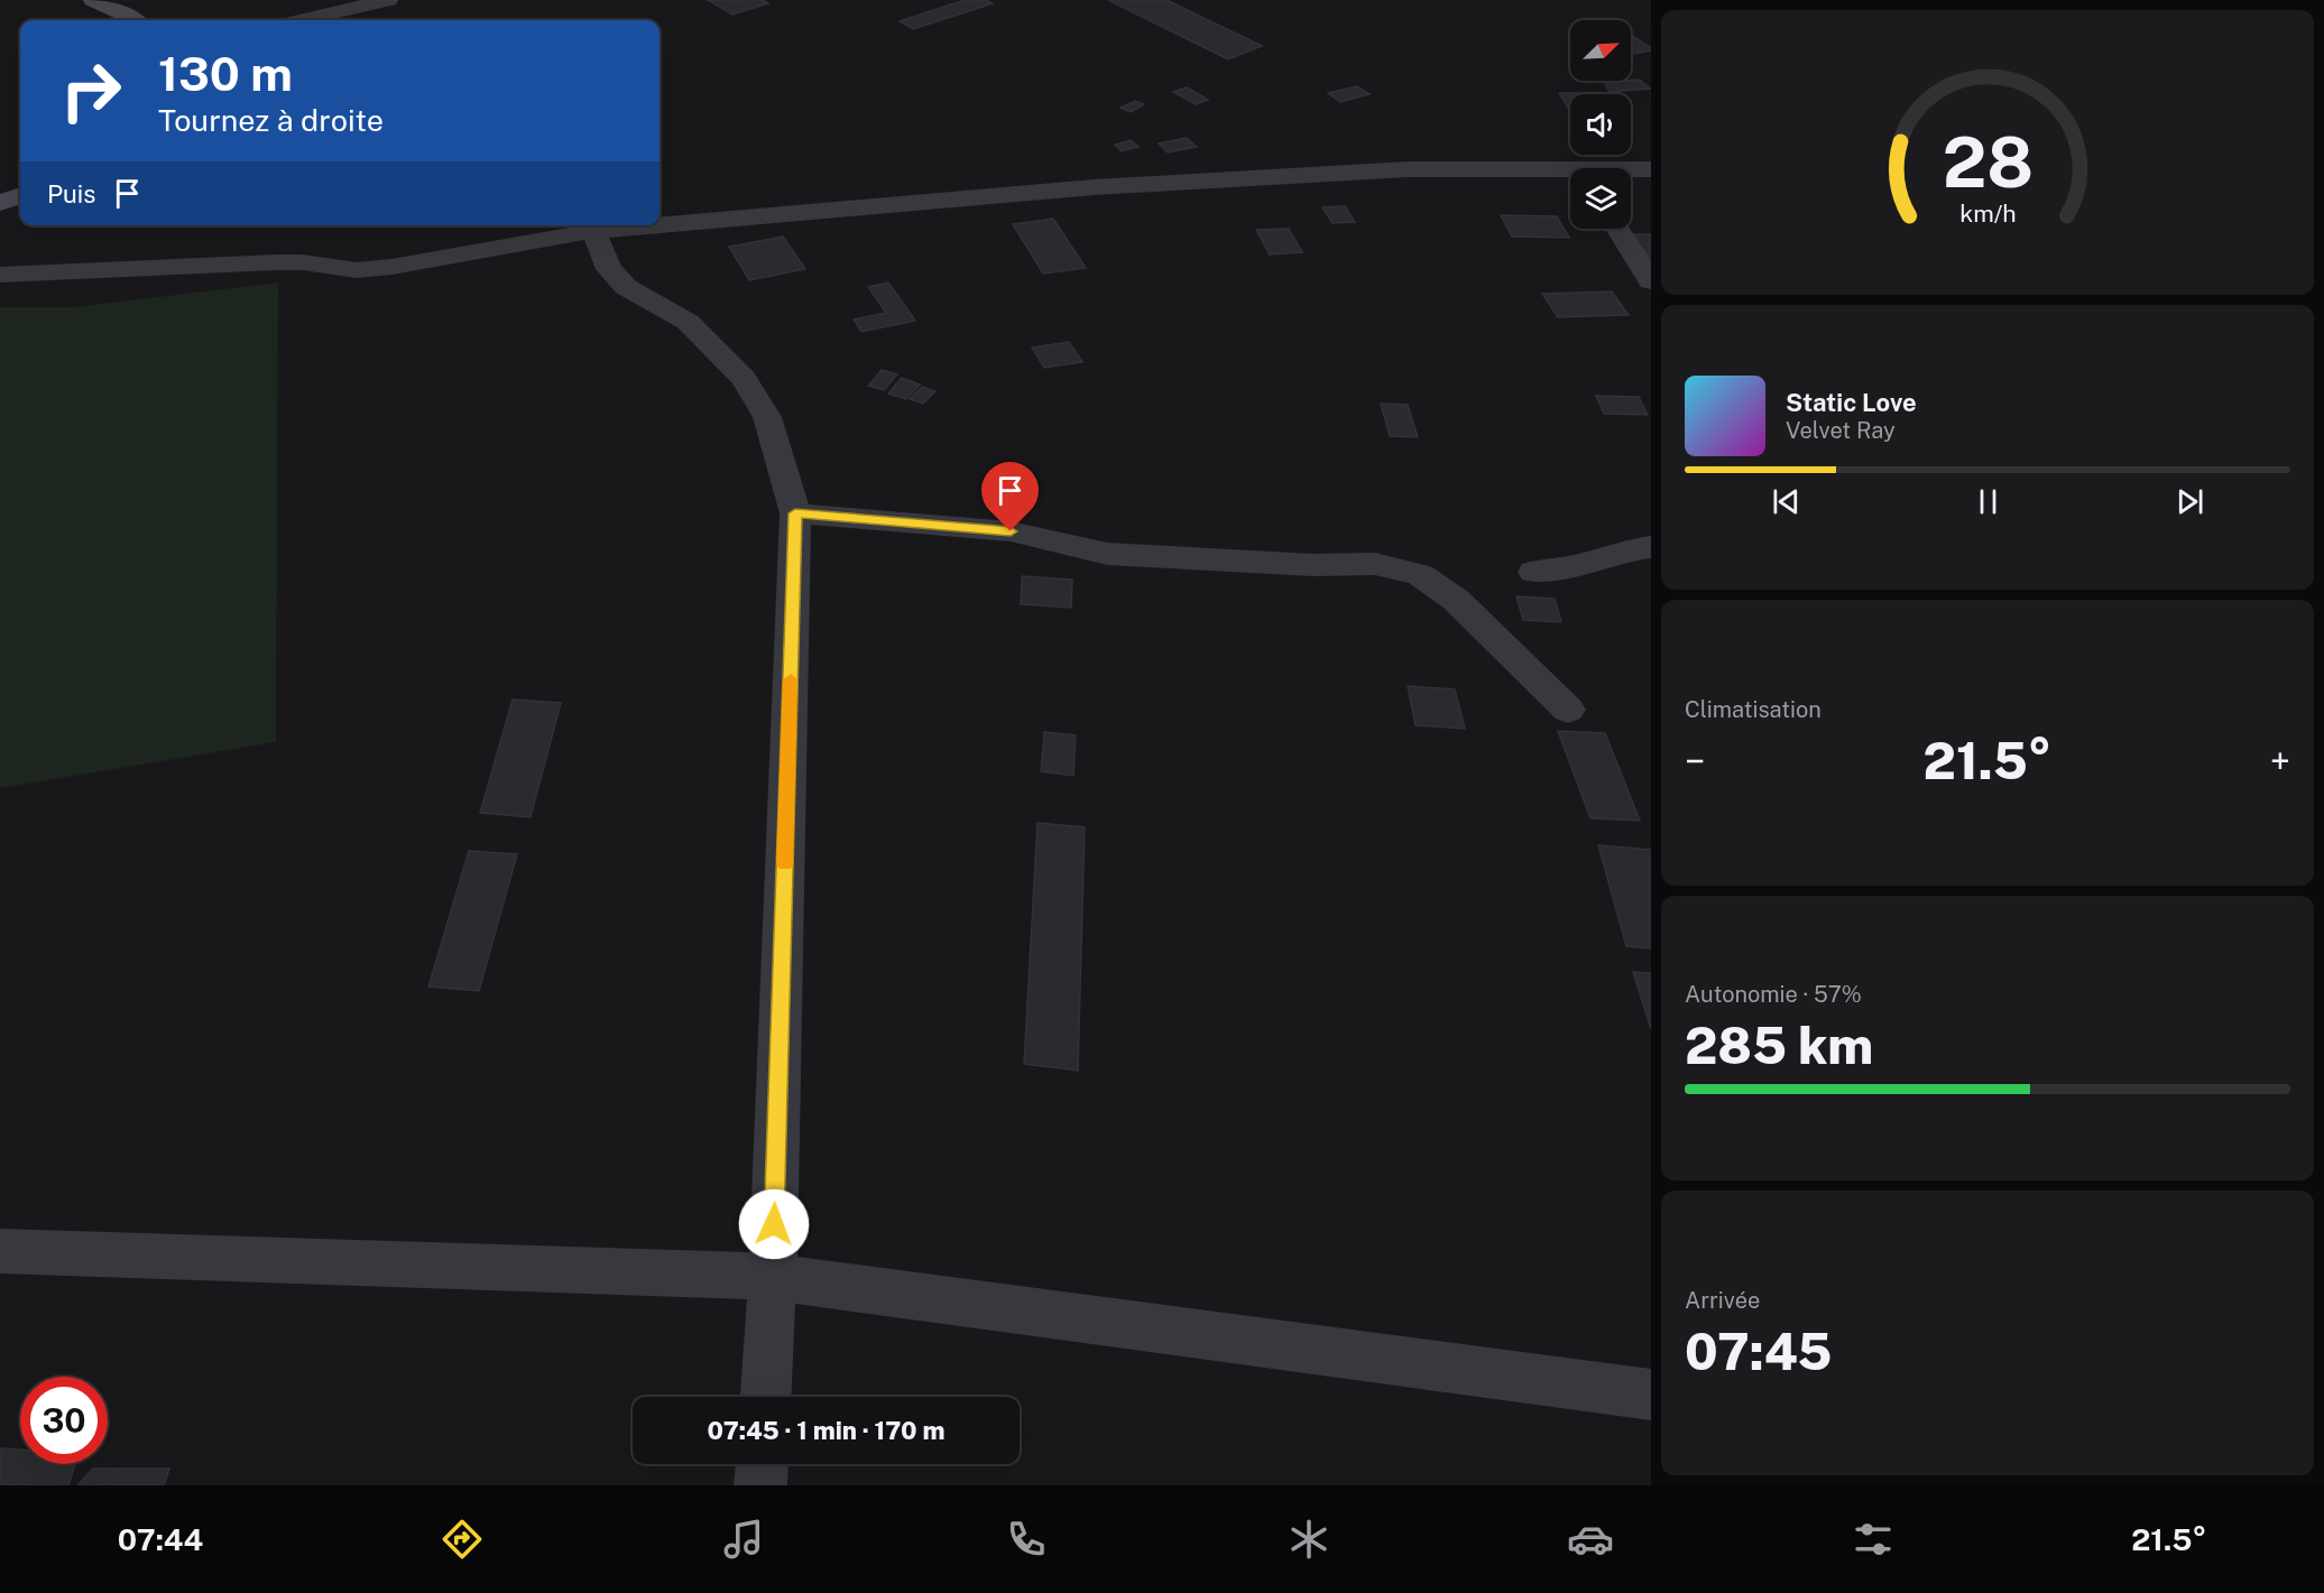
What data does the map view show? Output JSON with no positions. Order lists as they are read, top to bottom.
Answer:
{
  "north": "top right",
  "page": {
    "turn": ["130 m", "Tournez à droite"],
    "then": "Puis",
    "song": ["Static Love", "Velvet Ray"],
    "tile": [
      "Climatisation",
      ["Autonomie · 57%", "285 km"],
      ["Arrivée", "07:45"]
    ],
    "heat": ["−", "21.5°", "+"],
    "limit": "30",
    "trip": "07:45 · 1 min · 170 m",
    "tabs": ["07:44", "21.5°"],
    "gauge": ["28", "km/h"]
  }
}
